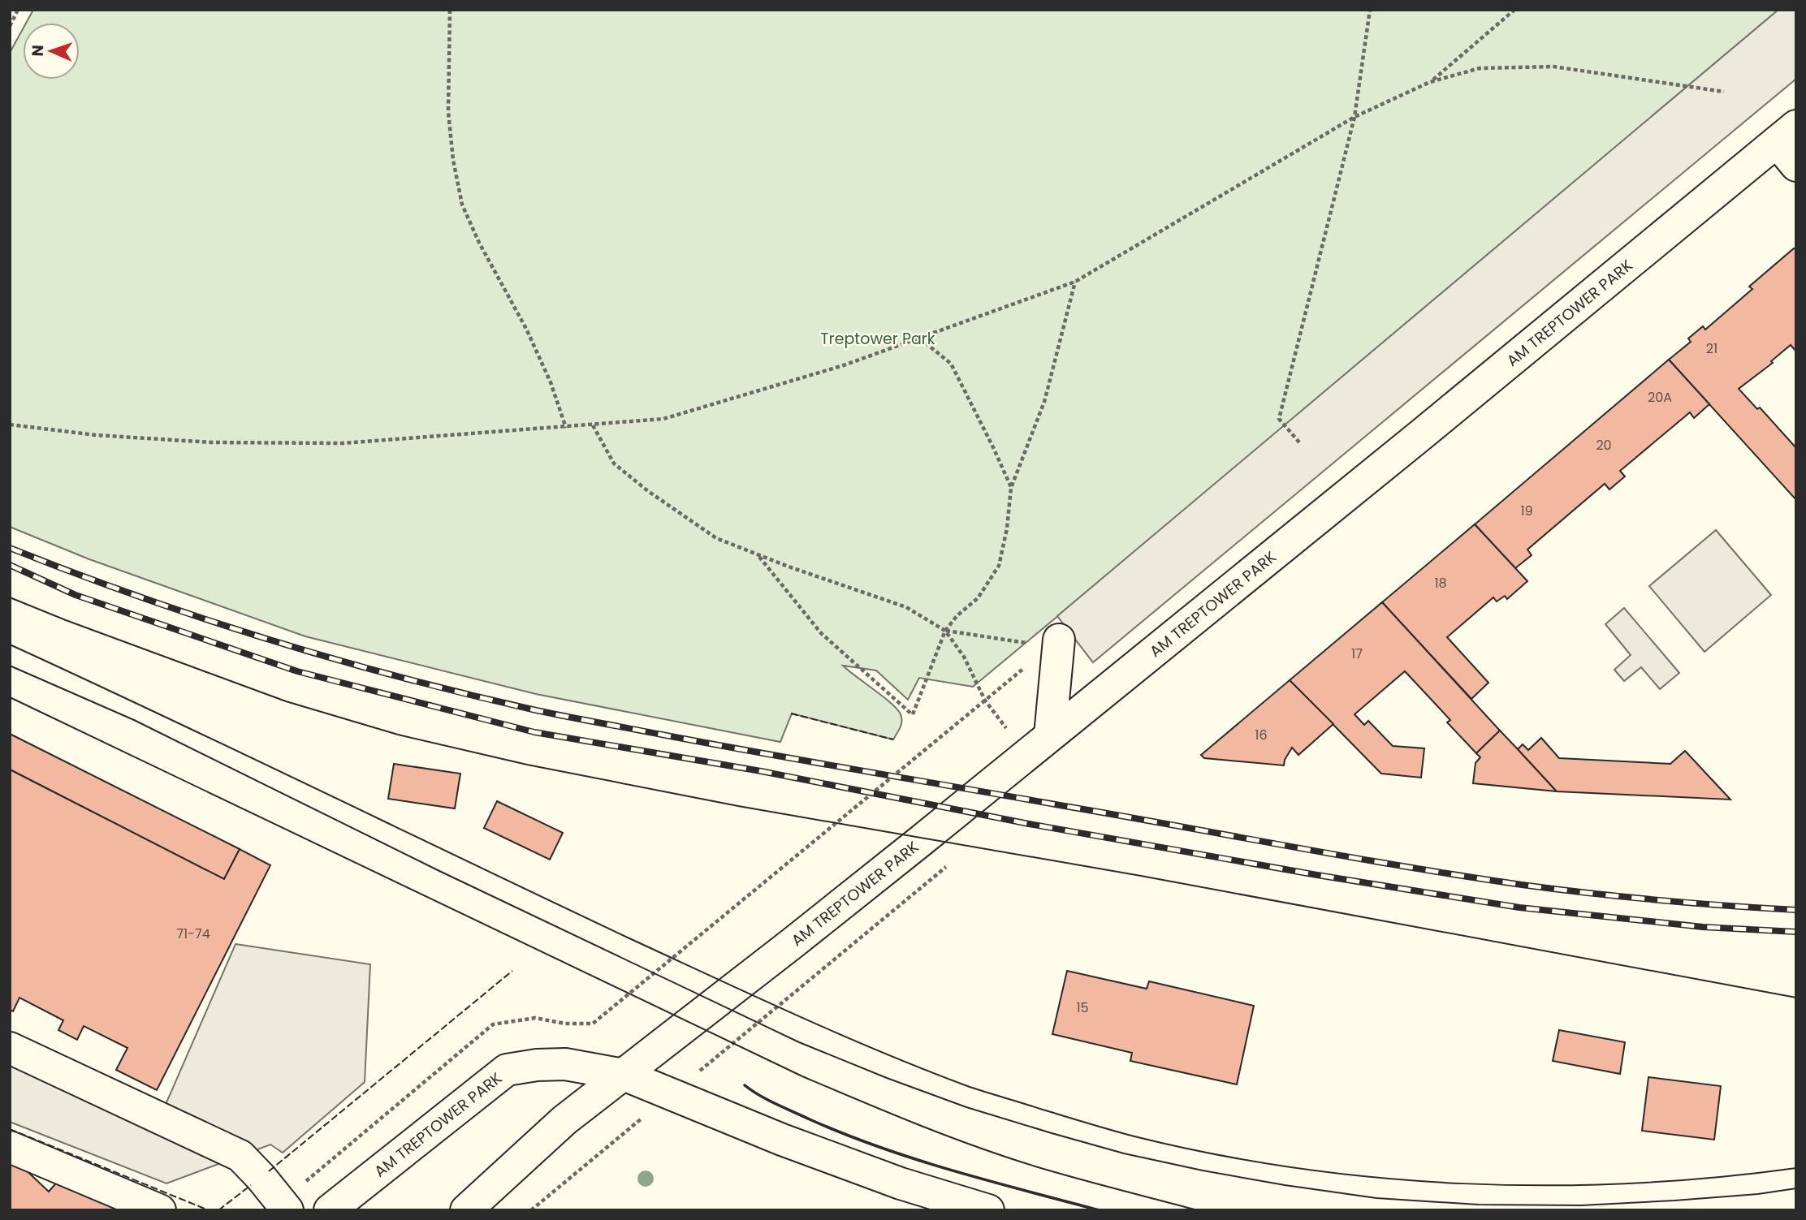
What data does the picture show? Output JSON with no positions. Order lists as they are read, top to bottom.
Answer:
{
  "streets": {
    "main road": ["AM TREPTOWER PARK"]
  },
  "parks": ["Treptower Park"],
  "house_numbers": [
    "21",
    "20A",
    "20",
    "19",
    "18",
    "17",
    "16",
    "71-74",
    "15"
  ],
  "north": "left"
}
